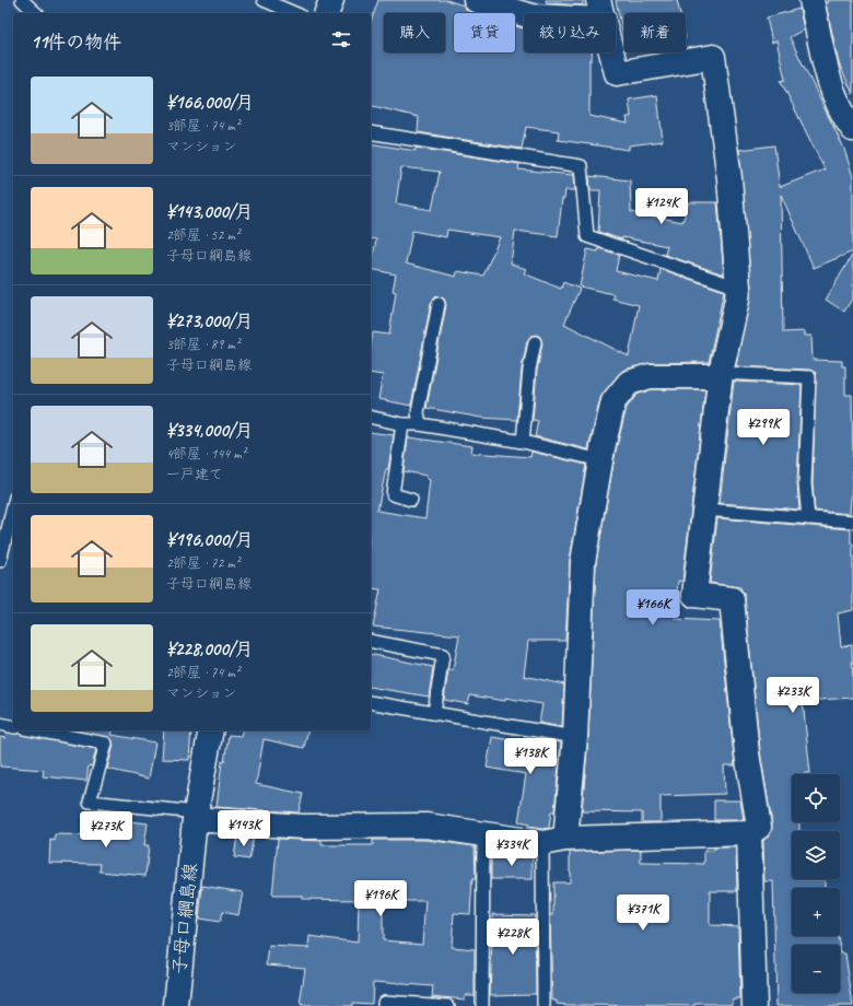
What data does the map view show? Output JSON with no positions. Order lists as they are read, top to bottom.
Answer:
{
  "streets": {
    "street": ["子母口綱島線"]
  },
  "page": {
    "chip": [
      "購入",
      "賃貸",
      "絞り込み",
      "新着"
    ],
    "heading": "11件の物件",
    "list": [
      {
        "name": "¥166,000/月",
        "note": "3部屋 · 74 m² · マンション"
      },
      {
        "name": "¥143,000/月",
        "note": "2部屋 · 52 m² · 子母口綱島線"
      },
      {
        "name": "¥273,000/月",
        "note": "3部屋 · 89 m² · 子母口綱島線"
      },
      {
        "name": "¥334,000/月",
        "note": "4部屋 · 144 m² · 一戸建て"
      },
      {
        "name": "¥196,000/月",
        "note": "2部屋 · 72 m² · 子母口綱島線"
      },
      {
        "name": "¥228,000/月",
        "note": "2部屋 · 74 m² · マンション"
      }
    ],
    "price": [
      "¥124K",
      "¥299K",
      "¥166K",
      "¥233K",
      "¥138K",
      "¥143K",
      "¥273K",
      "¥334K",
      "¥196K",
      "¥371K",
      "¥228K"
    ],
    "map_buttons": ["+", "−"]
  }
}
